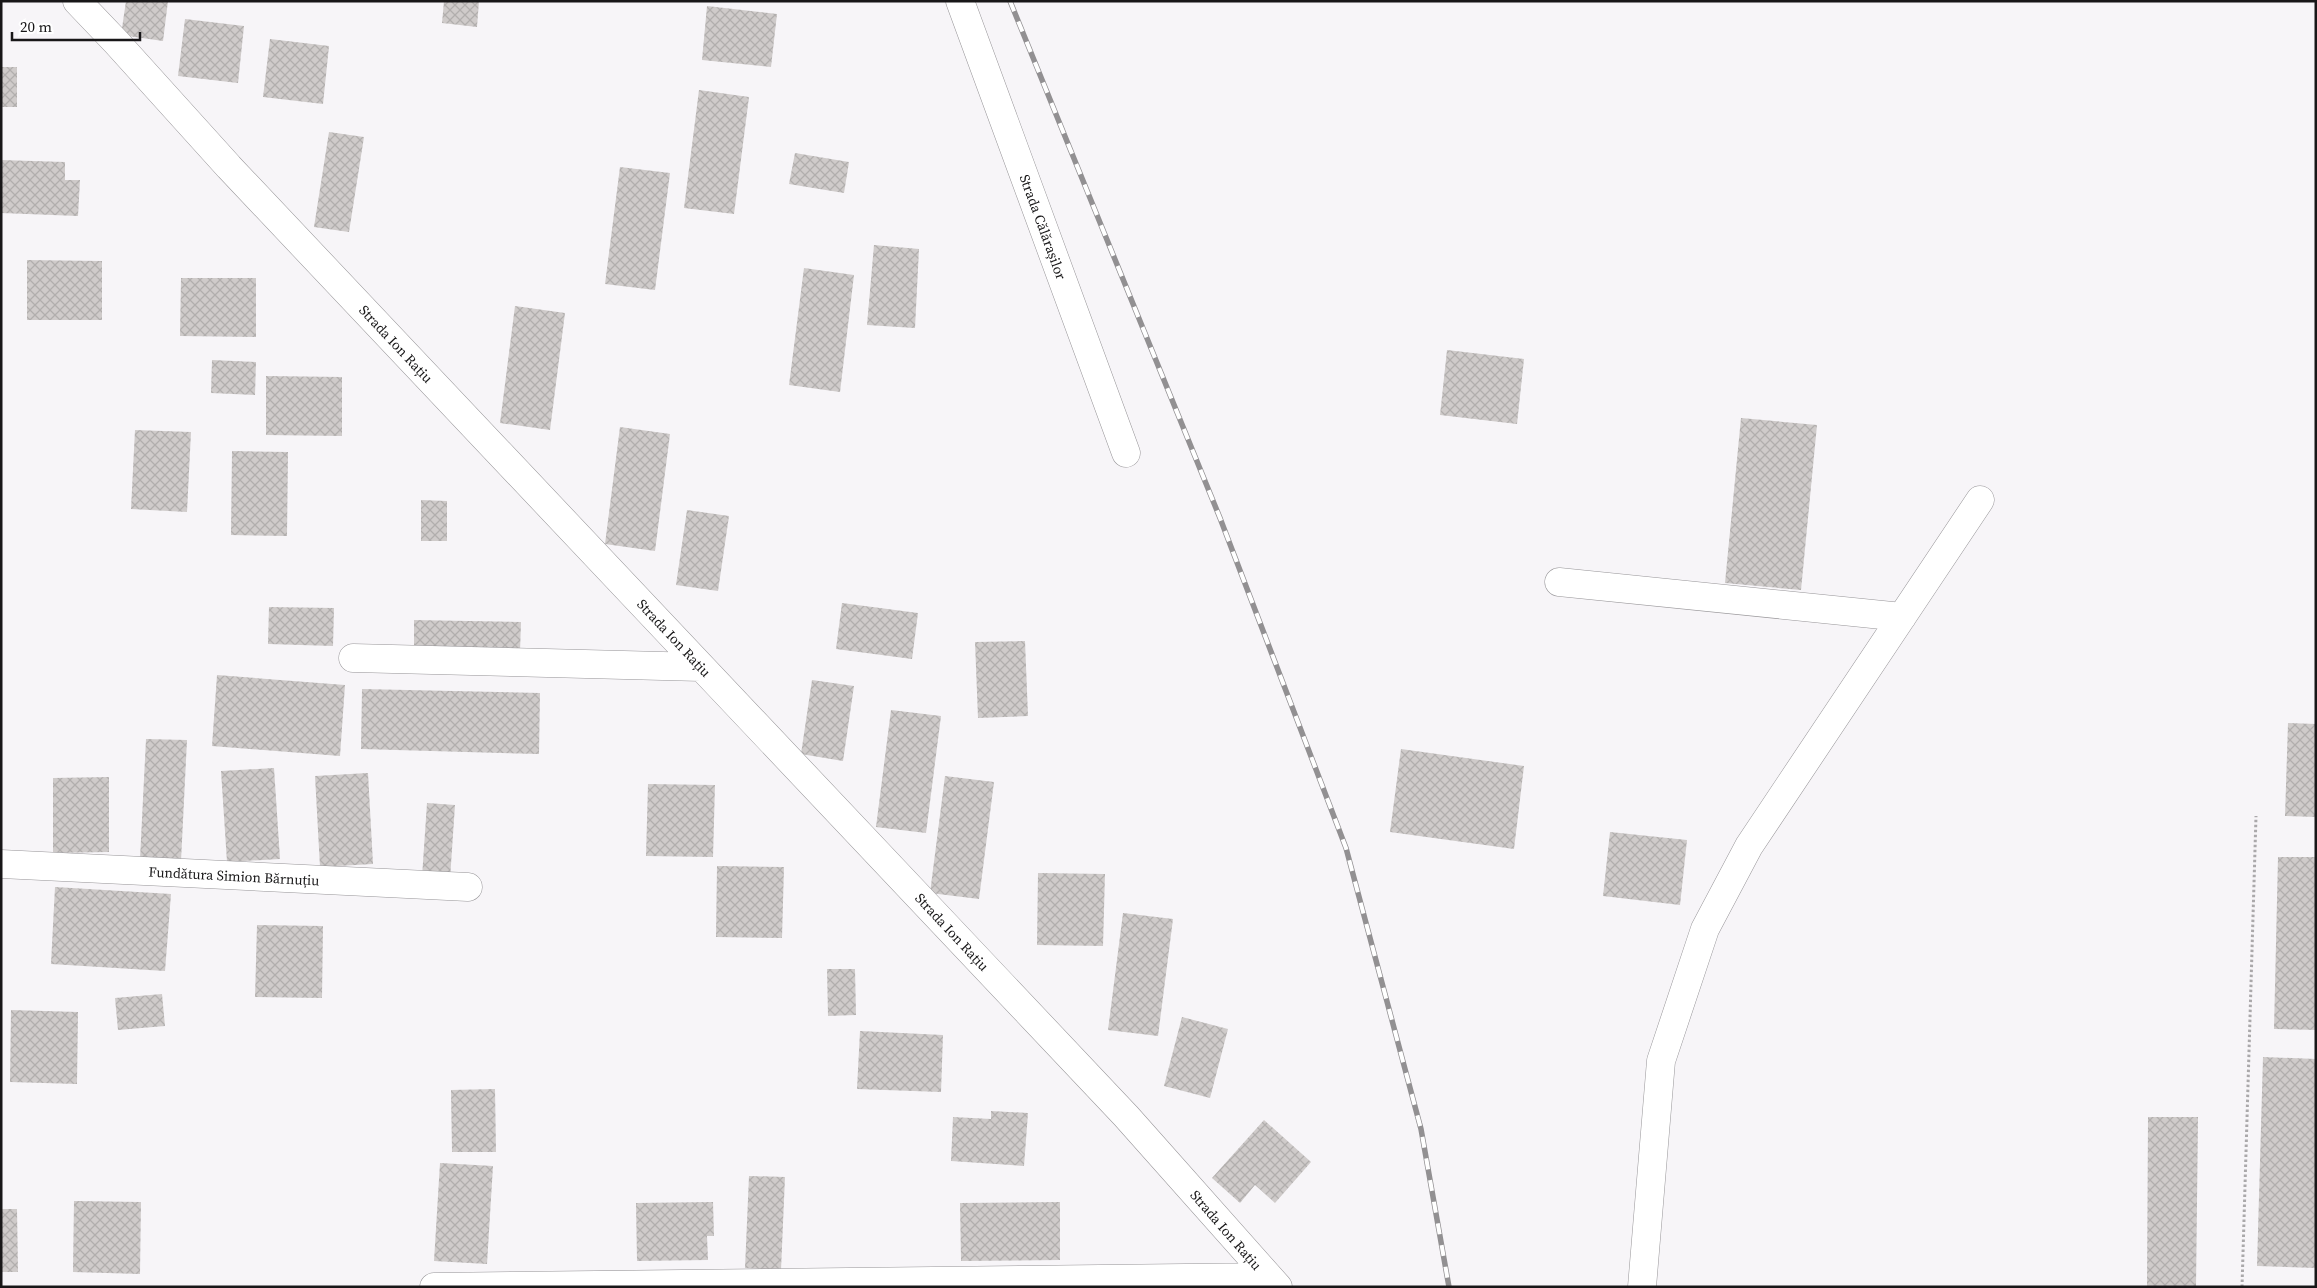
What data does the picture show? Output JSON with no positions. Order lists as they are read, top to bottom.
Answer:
{
  "streets": {
    "street": ["Strada Călărașilor", "Strada Ion Rațiu", "Fundătura Simion Bărnuțiu"]
  },
  "scale_bar": "20 m"
}
